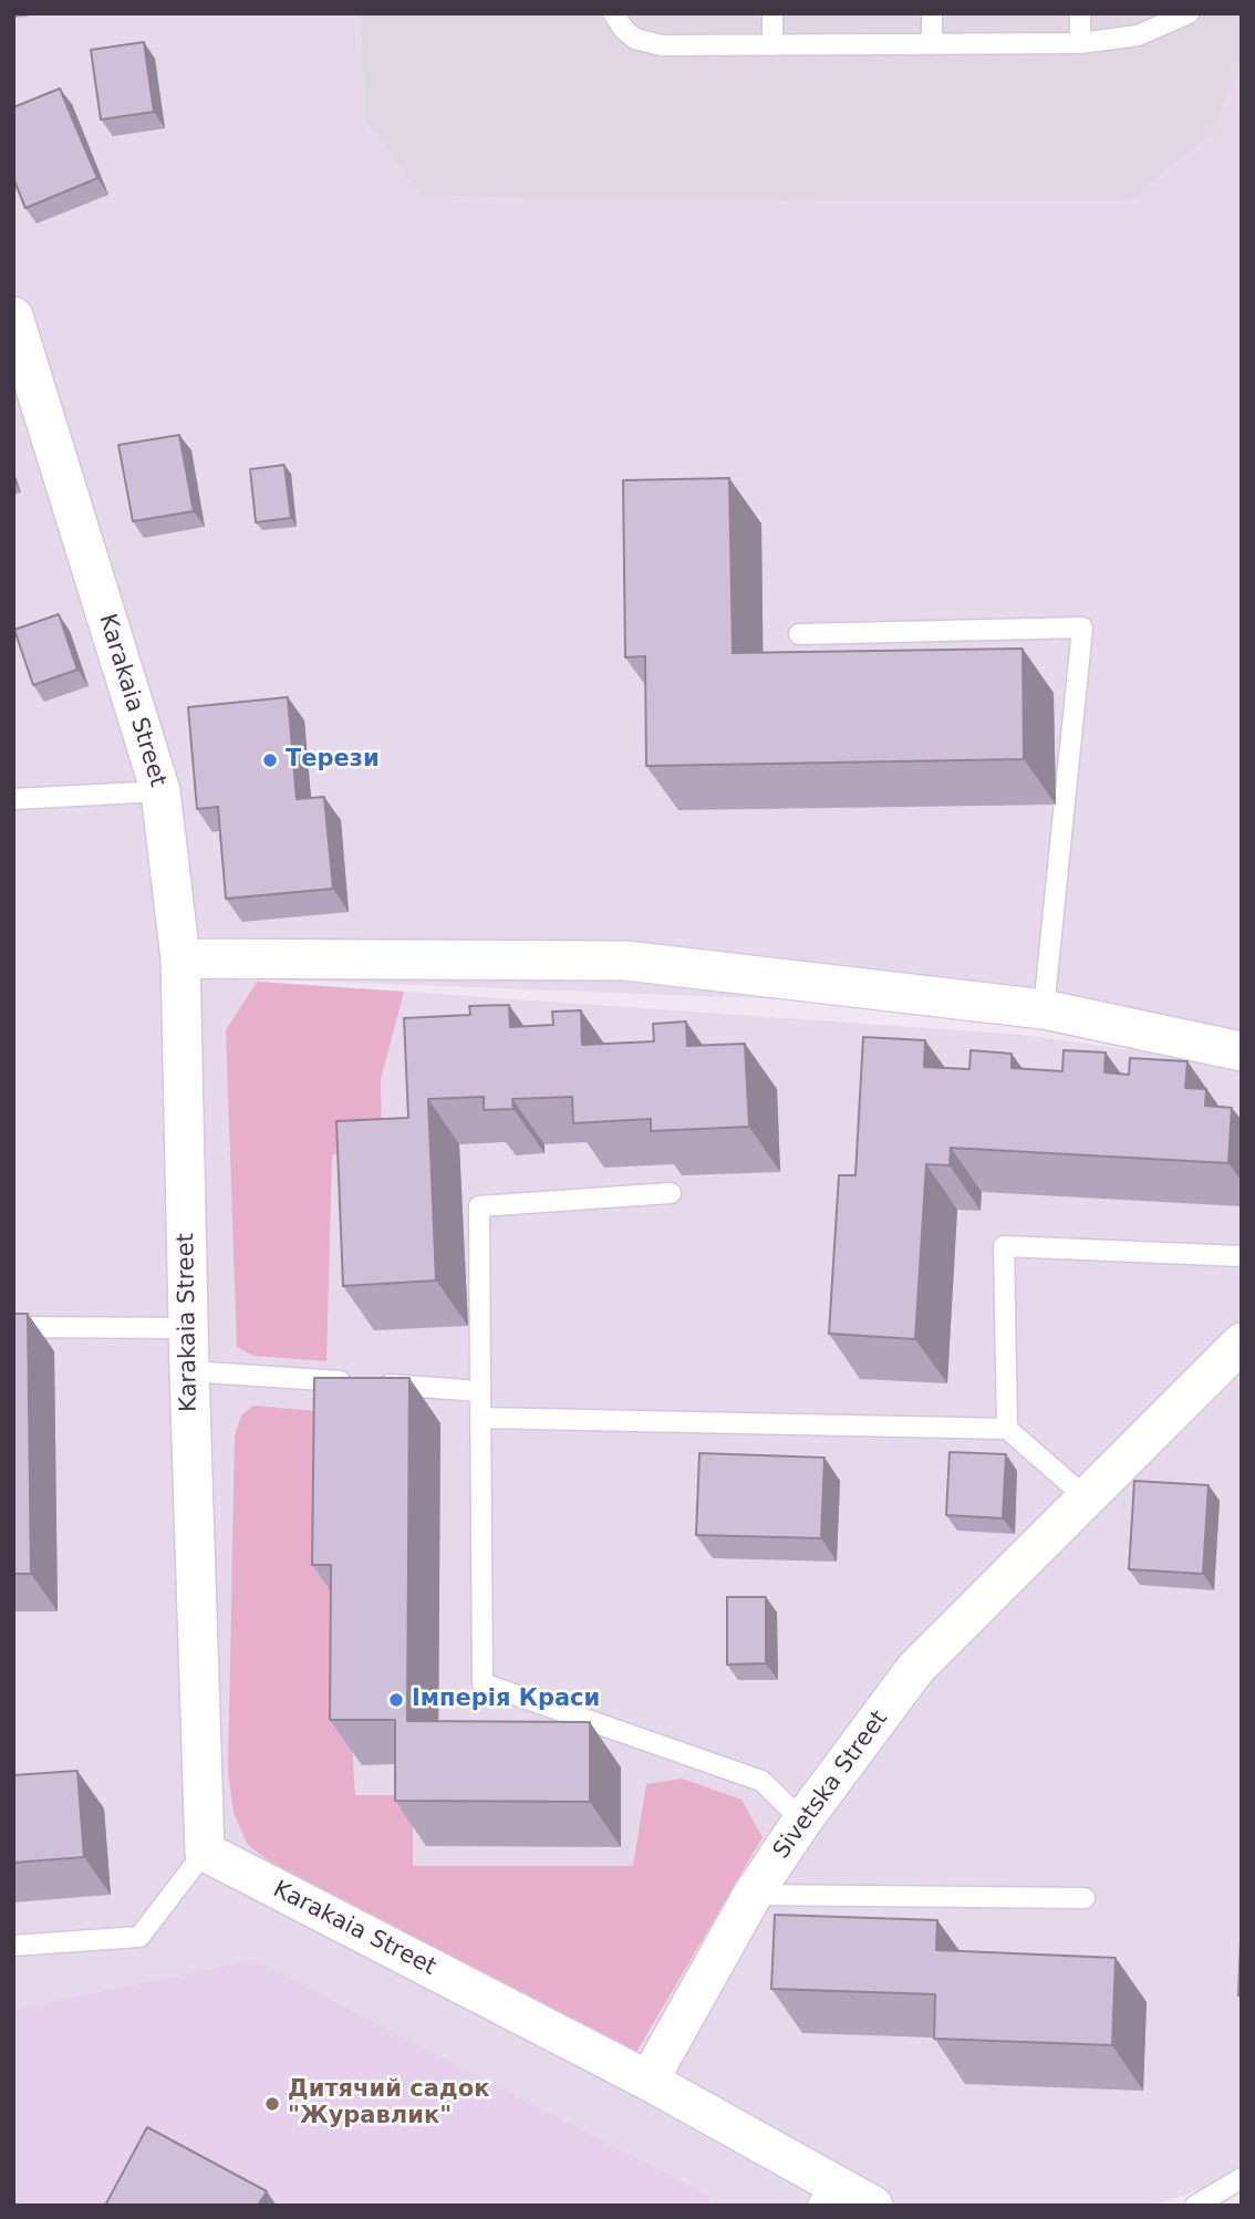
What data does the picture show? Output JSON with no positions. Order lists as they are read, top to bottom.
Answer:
{
  "streets": {
    "street": ["Karakaia Street", "Sivetska Street"]
  },
  "crossings": [
    ["Karakaia Street", "Sivetska Street"]
  ],
  "places": ["Терези", "Імперія Краси", "Дитячий садок \"Журавлик\""]
}
